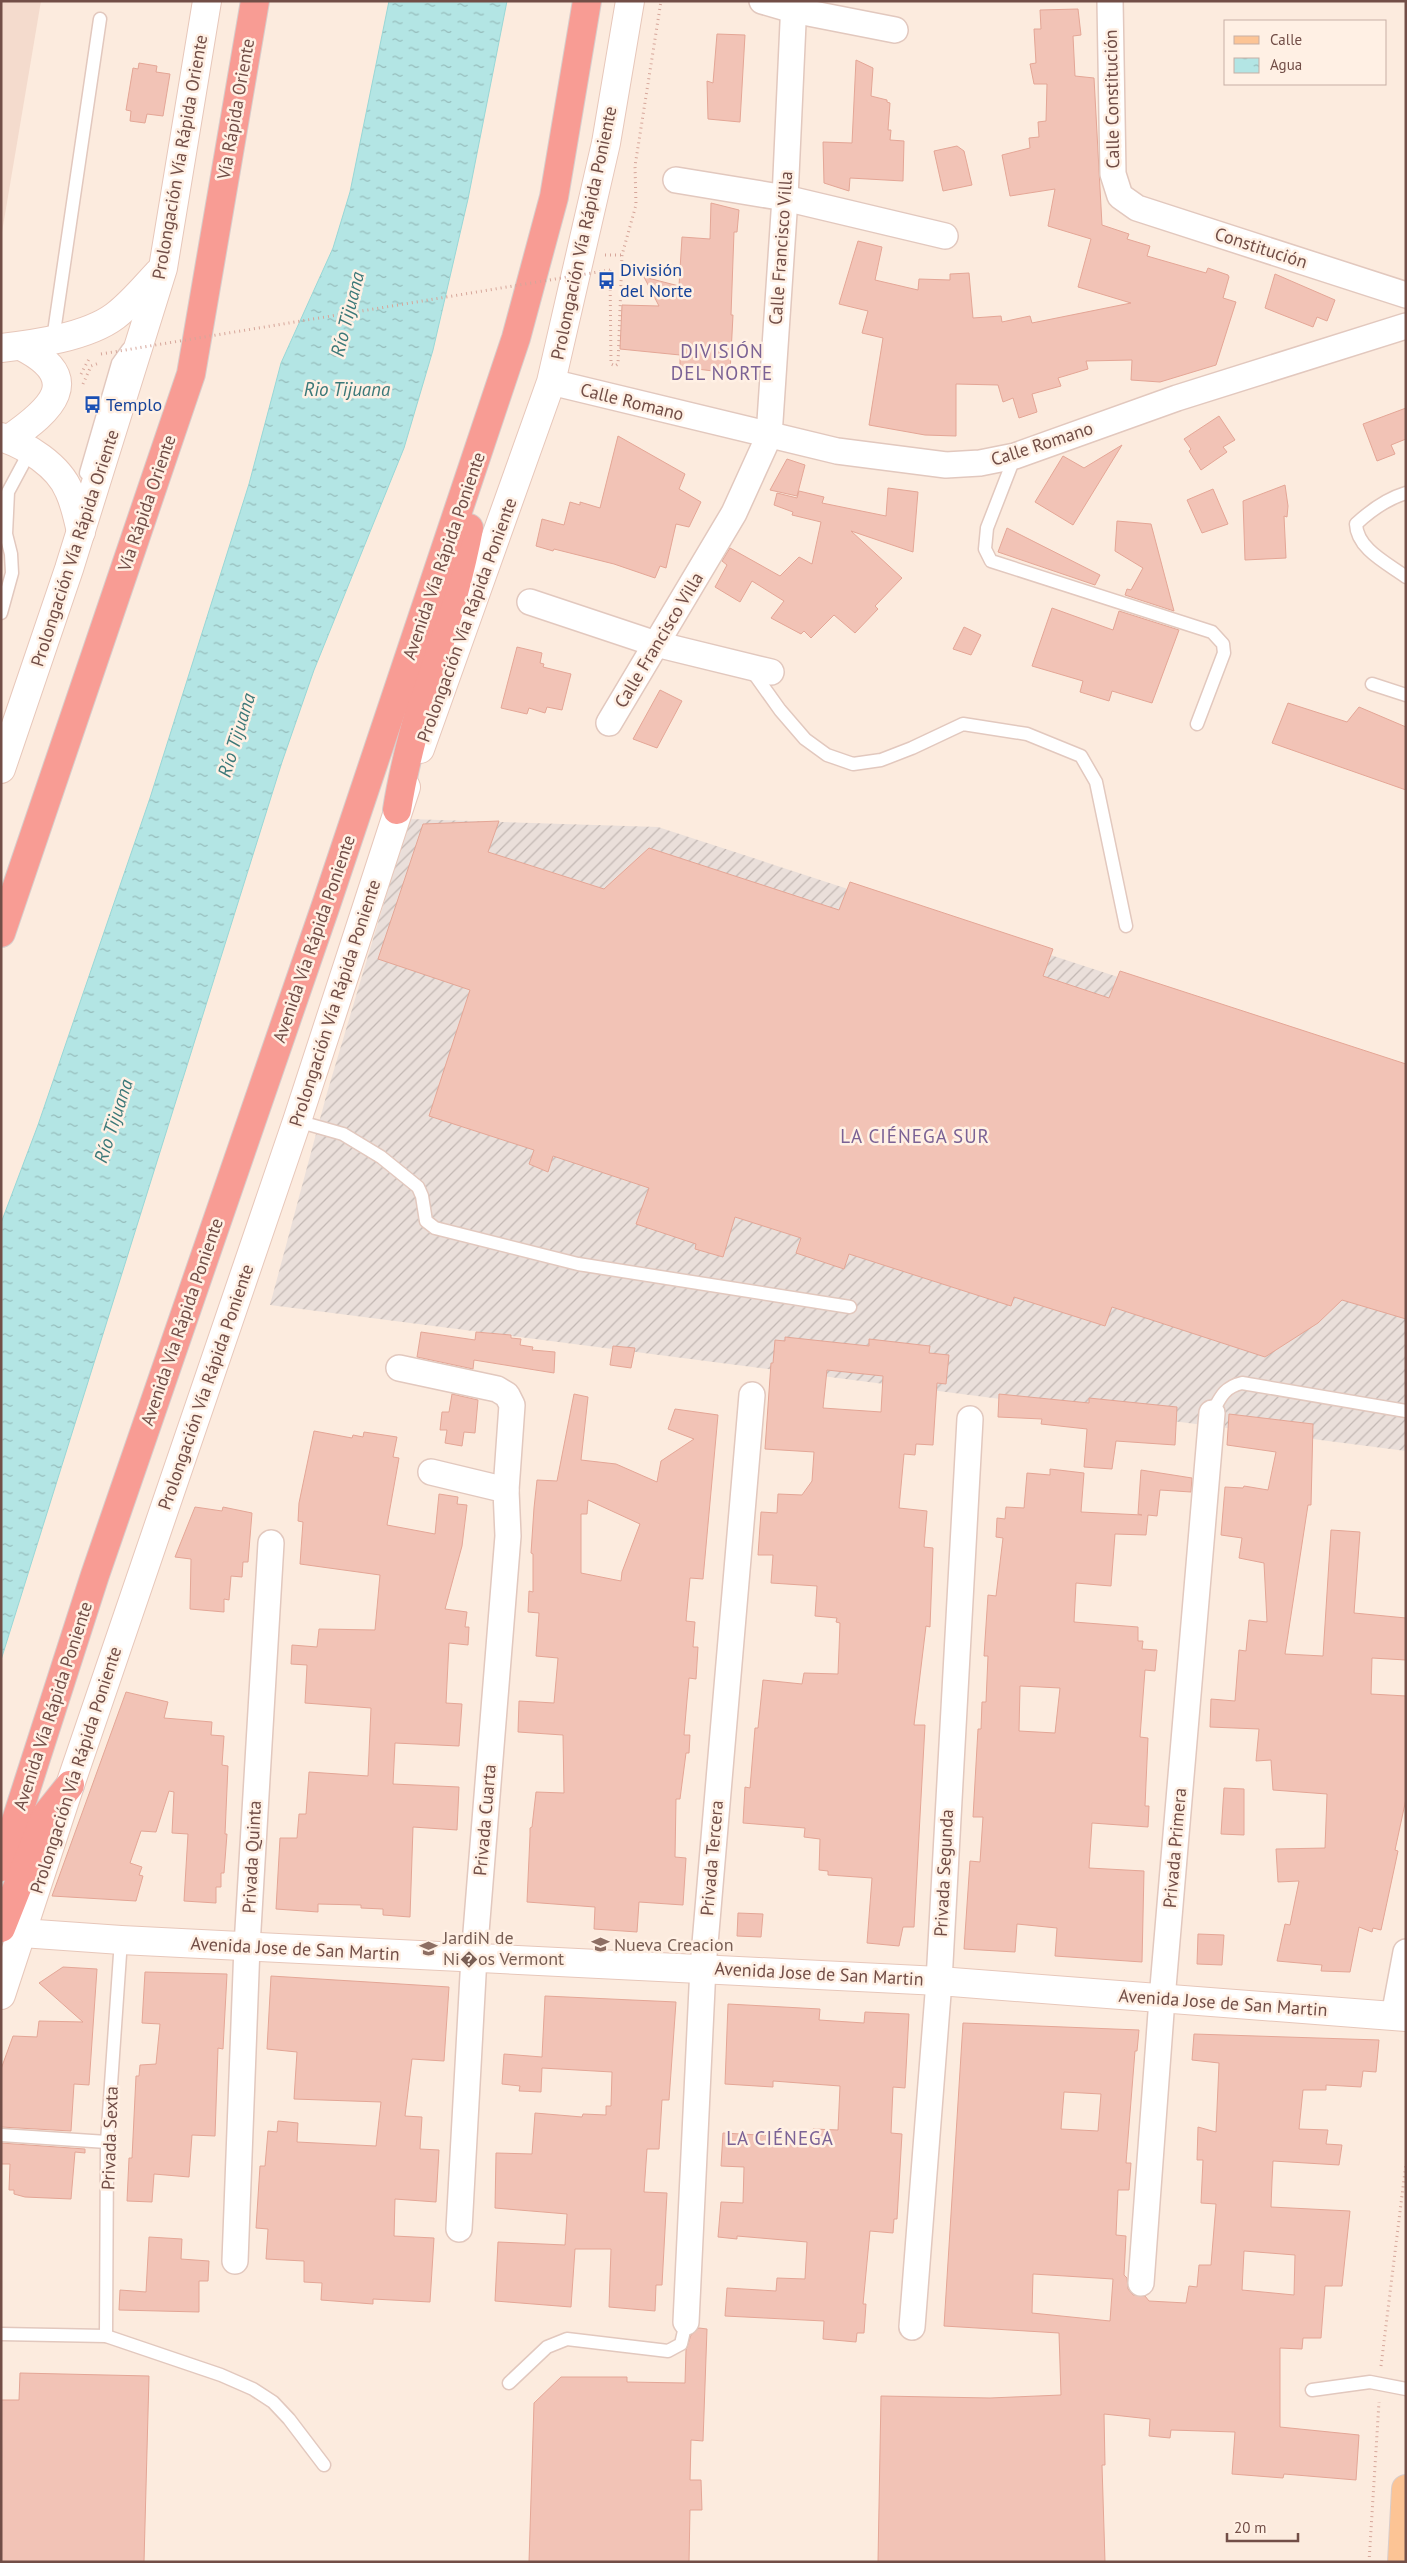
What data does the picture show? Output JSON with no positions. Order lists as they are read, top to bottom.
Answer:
{
  "streets": {
    "highway": ["Vía Rápida Oriente", "Avenida Vía Rápida Poniente"],
    "main road": ["Prolongación Vía Rápida Oriente", "Prolongación Vía Rápida Poniente", "Avenida Jose de San Martin"],
    "street": [
      "Calle Constitución",
      "Calle Francisco Villa",
      "Constitución",
      "Calle Romano",
      "Privada Cuarta",
      "Privada Primera",
      "Privada Quinta",
      "Privada Tercera",
      "Privada Segunda"
    ],
    "lane": ["Privada Sexta"]
  },
  "crossings": [
    ["Calle Constitución", "Constitución"],
    ["Prolongación Vía Rápida Poniente", "Calle Romano"],
    ["Calle Francisco Villa", "Calle Romano"],
    ["Privada Cuarta", "Avenida Jose de San Martin"],
    ["Privada Primera", "Avenida Jose de San Martin"],
    ["Privada Quinta", "Avenida Jose de San Martin"],
    ["Privada Tercera", "Avenida Jose de San Martin"],
    ["Privada Segunda", "Avenida Jose de San Martin"],
    ["Avenida Jose de San Martin", "Privada Sexta"]
  ],
  "districts": ["DIVISIÓN DEL NORTE", "LA CIÉNEGA SUR", "LA CIÉNEGA"],
  "water": ["Río Tijuana", "Rio Tijuana"],
  "places": {
    "bus stop": ["División del Norte", "Templo"],
    "school or university": ["Nueva Creacion", "JardiN de Ni�os Vermont"]
  },
  "legend": ["Calle", "Agua"],
  "scale_bar": "20 m"
}
